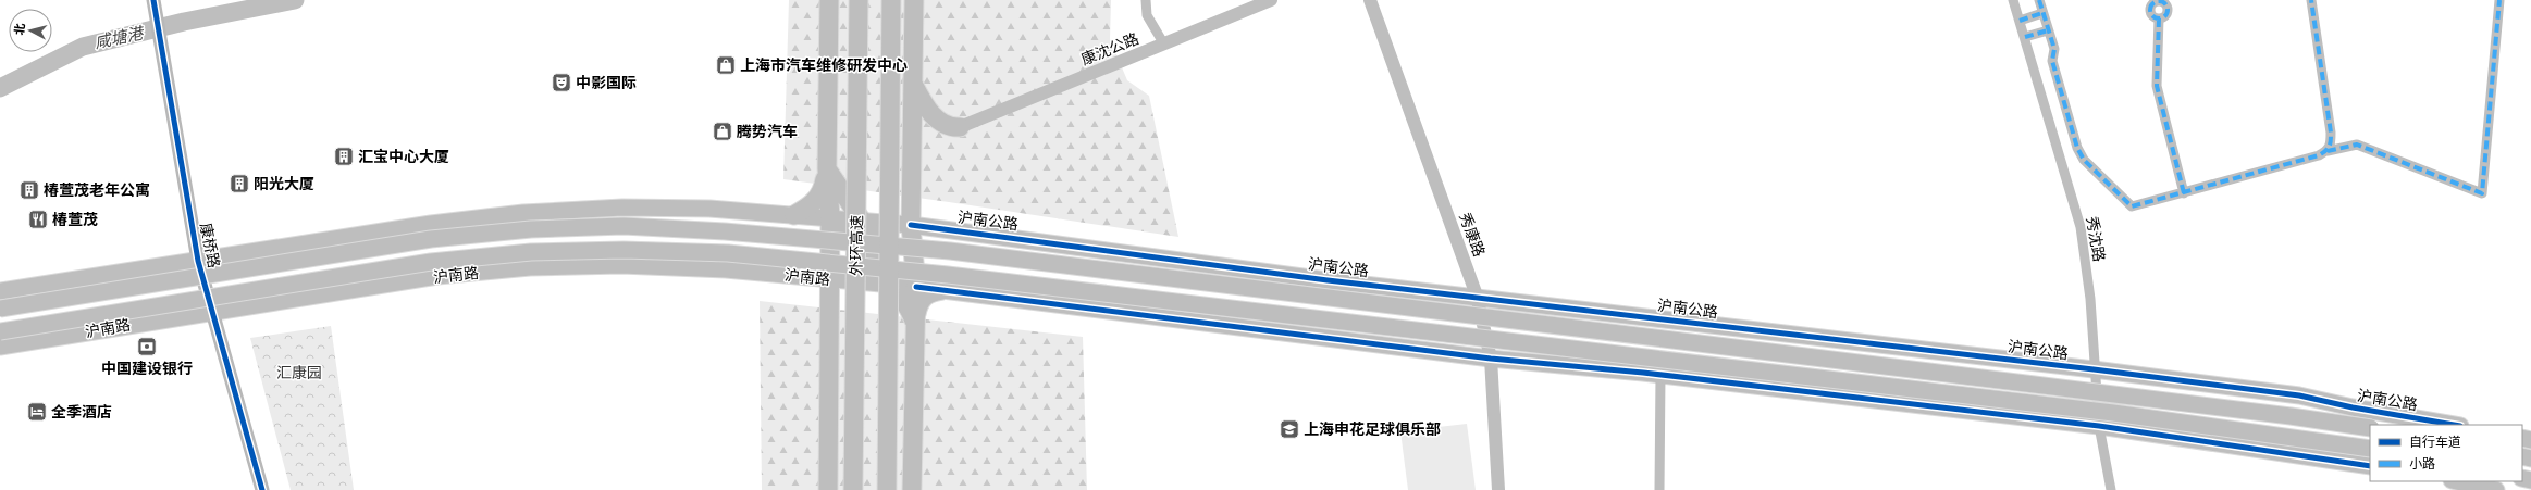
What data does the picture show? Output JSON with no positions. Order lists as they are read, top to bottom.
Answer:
{
  "streets": {
    "highway": ["外环高速"],
    "main road": ["沪南公路", "康桥路", "沪南路"],
    "street": ["康沈公路", "秀康路", "秀沈路"]
  },
  "crossings": [
    ["沪南公路", "秀康路"],
    ["沪南公路", "秀沈路"],
    ["康桥路", "沪南路"]
  ],
  "water": ["咸塘港"],
  "parks": ["汇康园"],
  "places": {
    "shop": ["上海市汽车维修研发中心", "腾势汽车"],
    "theatre": ["中影国际"],
    "building": ["汇宝中心大厦", "阳光大厦", "椿萱茂老年公寓"],
    "restaurant": ["椿萱茂"],
    "bank": ["中国建设银行"],
    "hotel": ["全季酒店"],
    "school or university": ["上海申花足球俱乐部"]
  },
  "legend": ["自行车道", "小路"],
  "north": "left"
}
